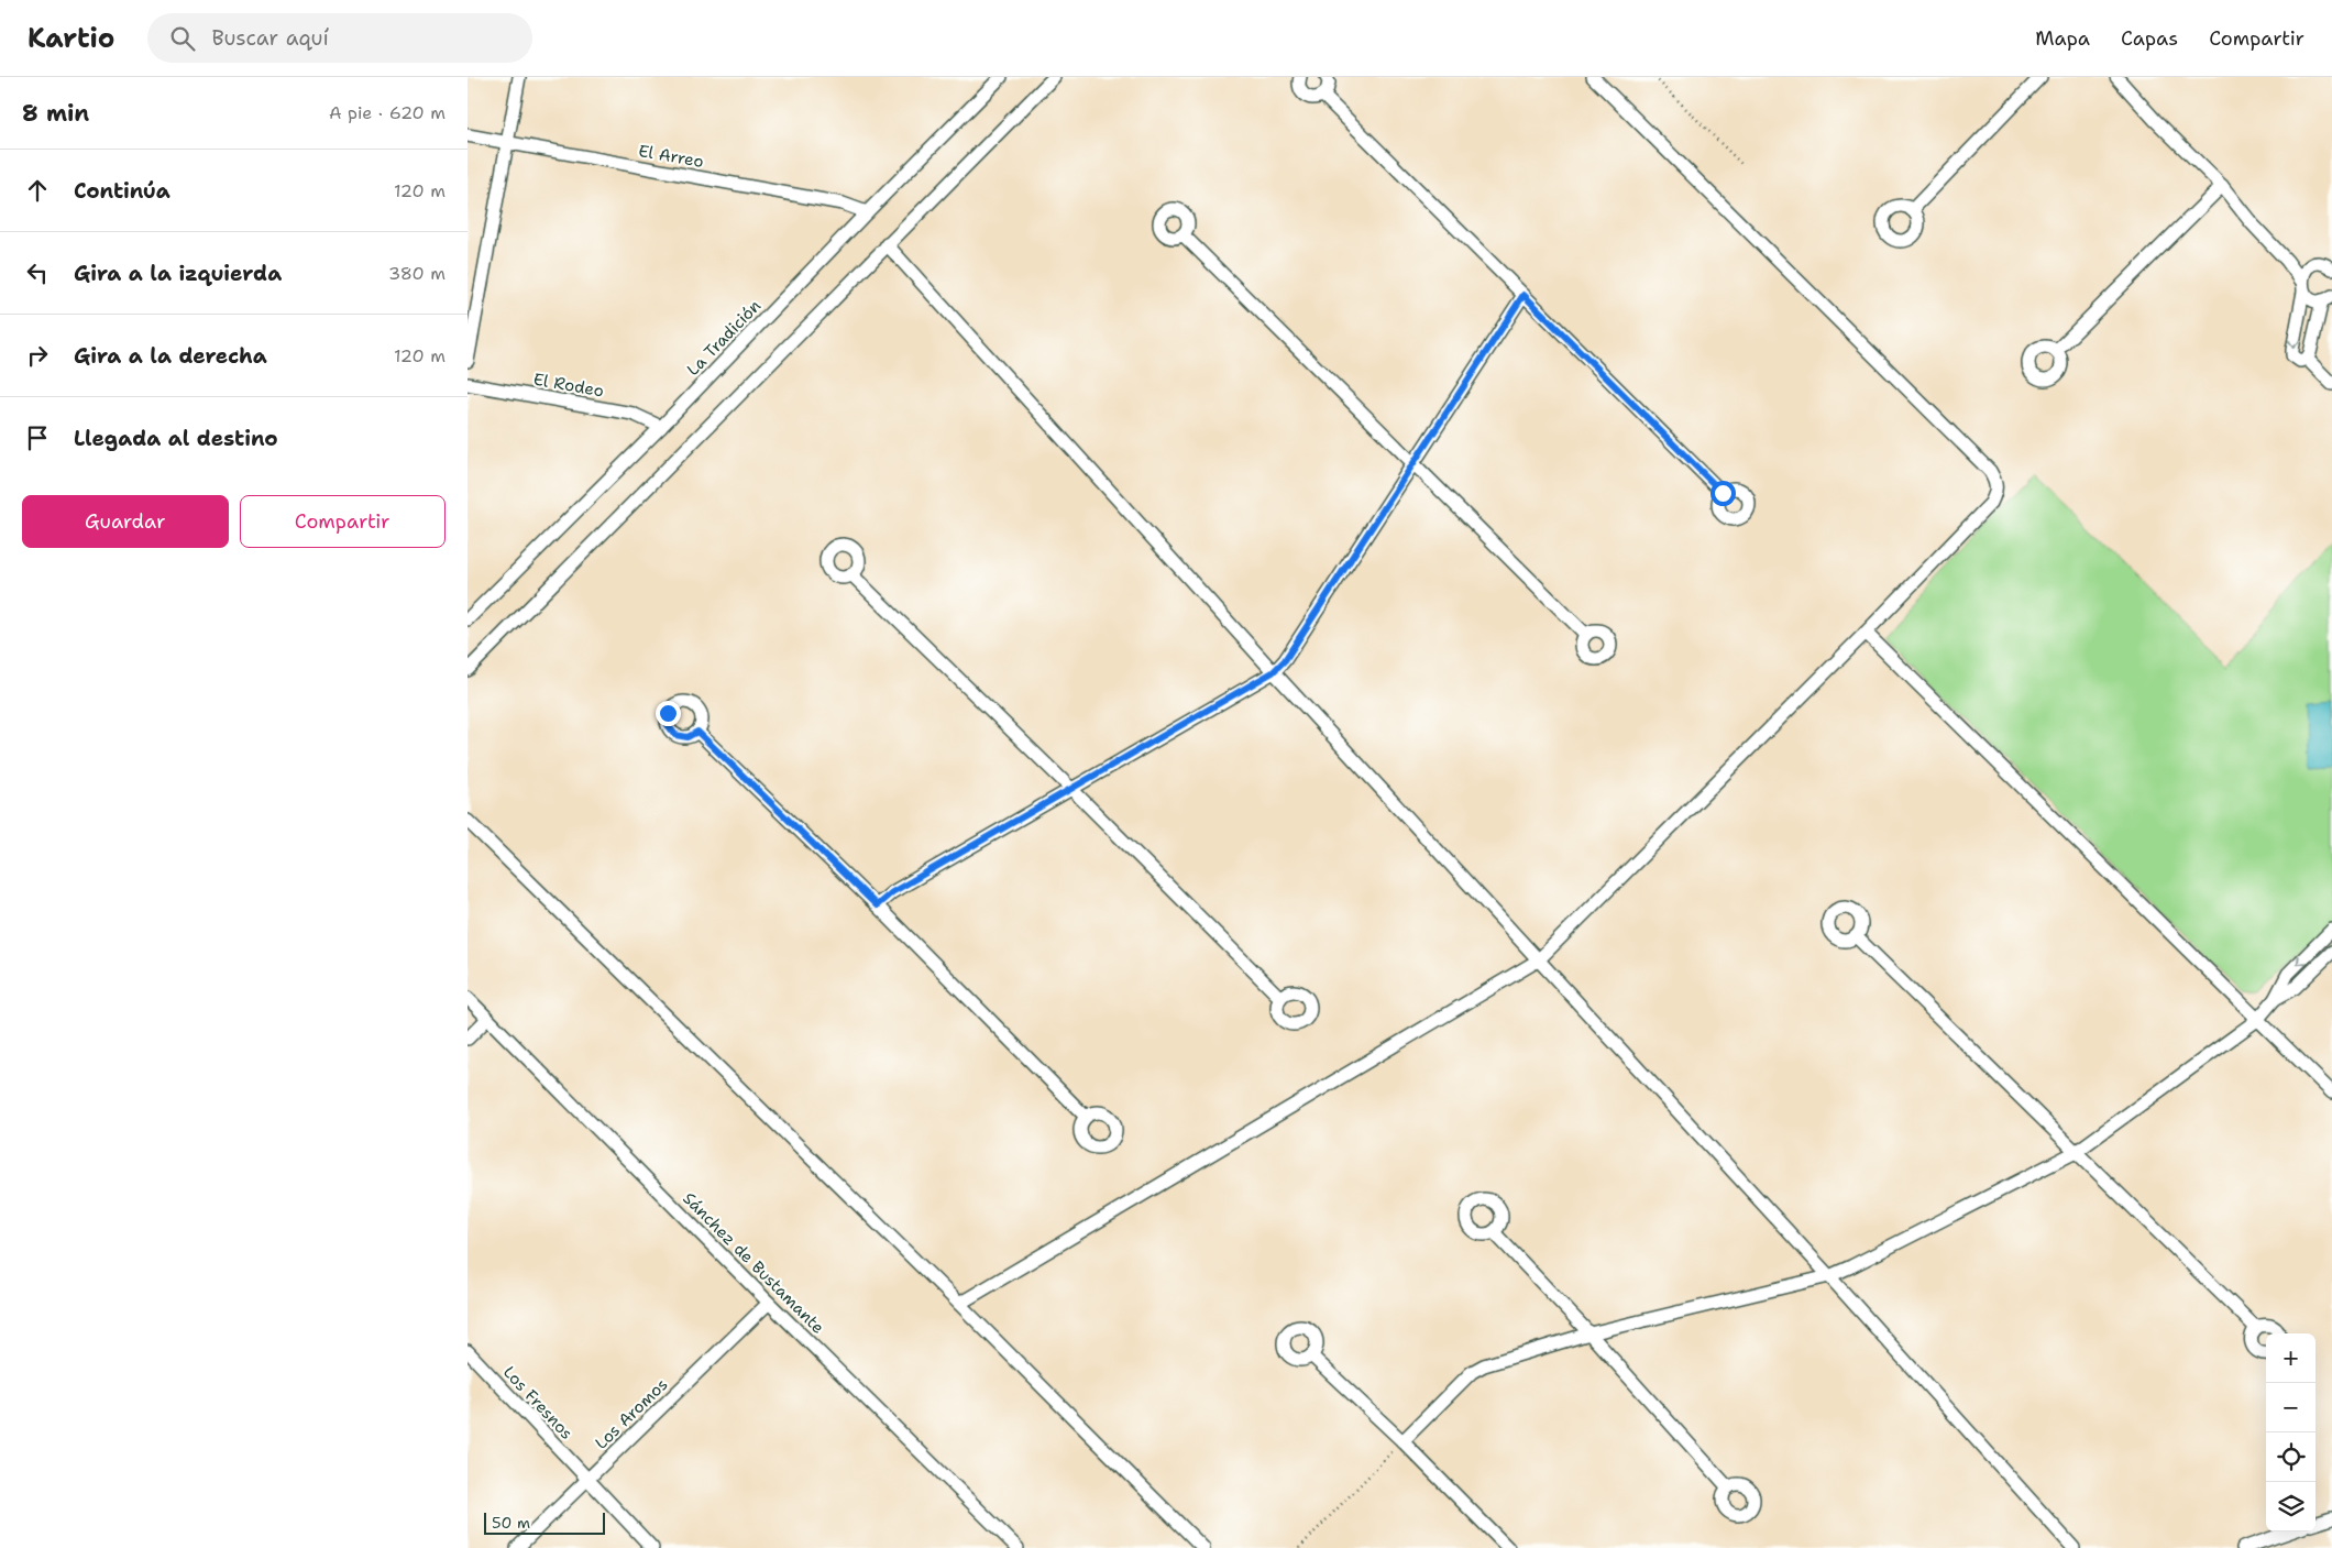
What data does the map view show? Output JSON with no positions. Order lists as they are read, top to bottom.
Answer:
{
  "streets": {
    "street": [
      "El Arreo",
      "La Tradición",
      "El Rodeo",
      "Sánchez de Bustamante",
      "Los Fresnos",
      "Los Aromos"
    ]
  },
  "crossings": [
    ["El Arreo", "La Tradición"],
    ["La Tradición", "El Rodeo"],
    ["Sánchez de Bustamante", "Los Aromos"],
    ["Los Fresnos", "Los Aromos"]
  ],
  "scale_bar": "50 m",
  "page": {
    "header": "Kartio",
    "search": "Buscar aquí",
    "nav": ["Mapa", "Capas", "Compartir"],
    "heading": ["8 min", "A pie · 620 m"],
    "list": [
      ["Continúa", "120 m"],
      ["Gira a la izquierda", "380 m"],
      ["Gira a la derecha", "120 m"],
      "Llegada al destino"
    ],
    "buttons": ["Guardar", "Compartir"],
    "map_buttons": ["+", "−"],
    "scale": "50 m"
  }
}
